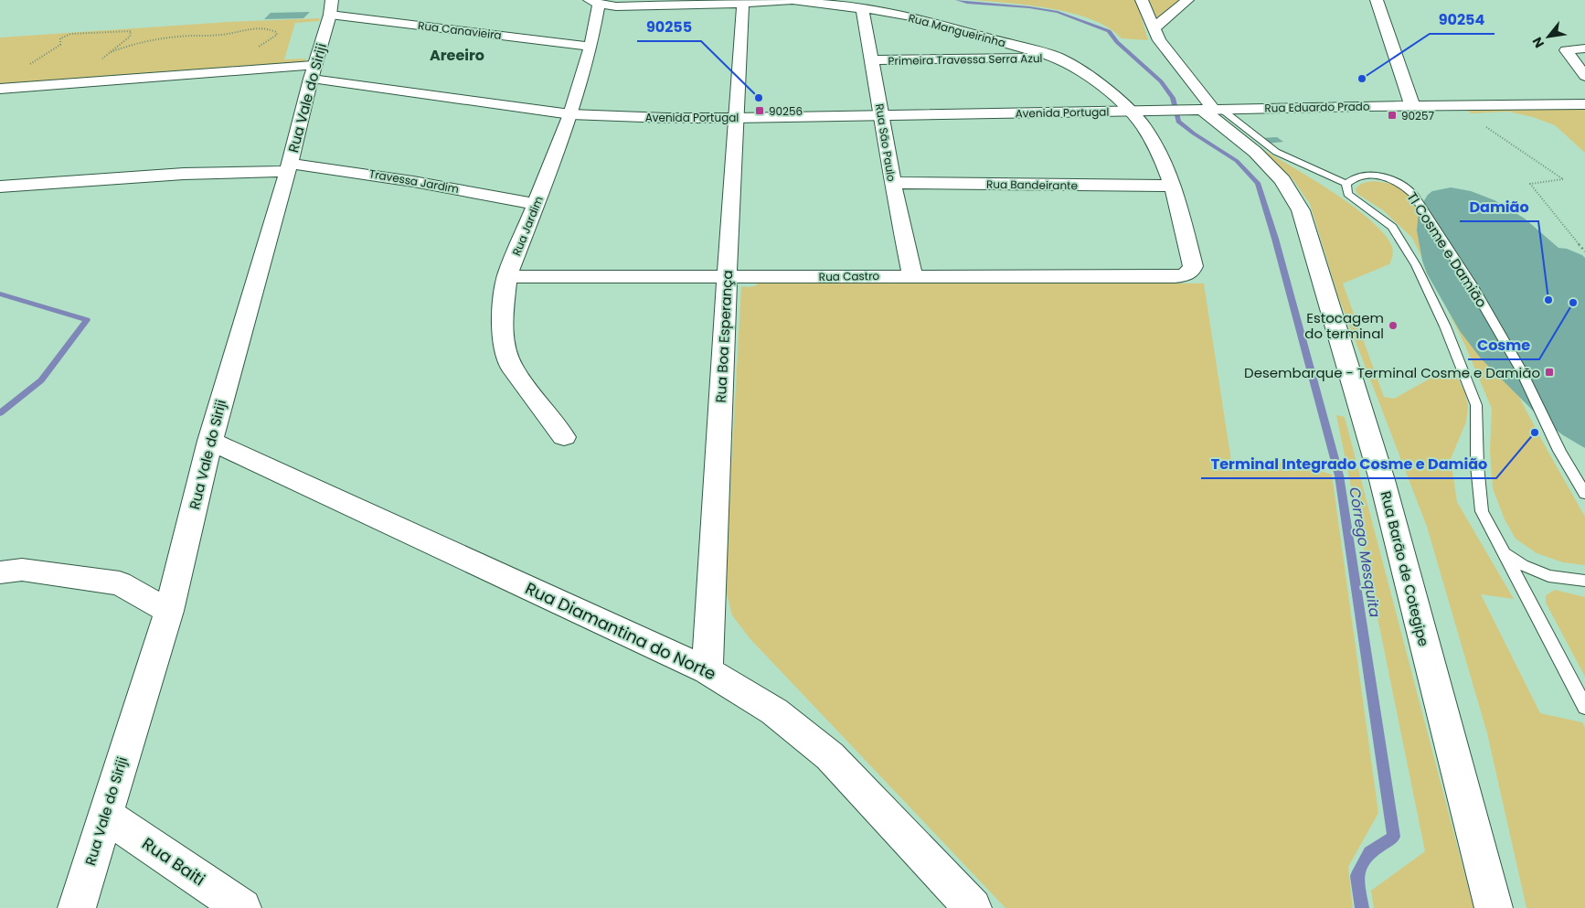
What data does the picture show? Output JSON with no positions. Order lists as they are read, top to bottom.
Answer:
{
  "streets": {
    "street": [
      "Rua Canavieira",
      "Rua Mangueirinha",
      "Primeira Travessa Serra Azul",
      "Rua Vale do Siriji",
      "Rua Eduardo Prado",
      "Avenida Portugal",
      "Rua São Paulo",
      "Travessa Jardim",
      "Rua Bandeirante",
      "Rua Jardim",
      "Rua Castro",
      "Rua Boa Esperança",
      "Rua Barão de Cotegipe",
      "Rua Diamantina do Norte",
      "Rua Baiti"
    ],
    "lane": ["TI Cosme e Damião"]
  },
  "crossings": [
    ["Rua Canavieira", "Rua Vale do Siriji"],
    ["Rua Canavieira", "Rua Jardim"],
    ["Rua Mangueirinha", "Primeira Travessa Serra Azul"],
    ["Rua Mangueirinha", "Avenida Portugal"],
    ["Rua Mangueirinha", "Rua São Paulo"],
    ["Rua Mangueirinha", "Rua Bandeirante"],
    ["Rua Mangueirinha", "Rua Jardim"],
    ["Rua Mangueirinha", "Rua Castro"],
    ["Rua Mangueirinha", "Rua Boa Esperança"],
    ["Primeira Travessa Serra Azul", "Rua São Paulo"],
    ["Rua Vale do Siriji", "Avenida Portugal"],
    ["Rua Vale do Siriji", "Travessa Jardim"],
    ["Rua Vale do Siriji", "Rua Diamantina do Norte"],
    ["Rua Vale do Siriji", "Rua Baiti"],
    ["Rua Eduardo Prado", "Avenida Portugal"],
    ["Rua Eduardo Prado", "Rua Barão de Cotegipe"],
    ["Avenida Portugal", "Rua São Paulo"],
    ["Avenida Portugal", "Rua Jardim"],
    ["Avenida Portugal", "Rua Boa Esperança"],
    ["Avenida Portugal", "Rua Barão de Cotegipe"],
    ["Rua São Paulo", "Rua Bandeirante"],
    ["Rua São Paulo", "Rua Castro"],
    ["Travessa Jardim", "Rua Jardim"],
    ["Rua Jardim", "Rua Castro"],
    ["Rua Castro", "Rua Boa Esperança"],
    ["Rua Boa Esperança", "Rua Diamantina do Norte"]
  ],
  "districts": ["Areeiro"],
  "water": ["Córrego Mesquita"],
  "places": {
    "other": [
      "90254",
      "90255",
      "Damião",
      "Cosme",
      "Estocagem do terminal",
      "Terminal Integrado Cosme e Damião"
    ],
    "transit": ["90256", "90257", "Desembarque - Terminal Cosme e Damião"]
  },
  "north": "bottom left"
}
